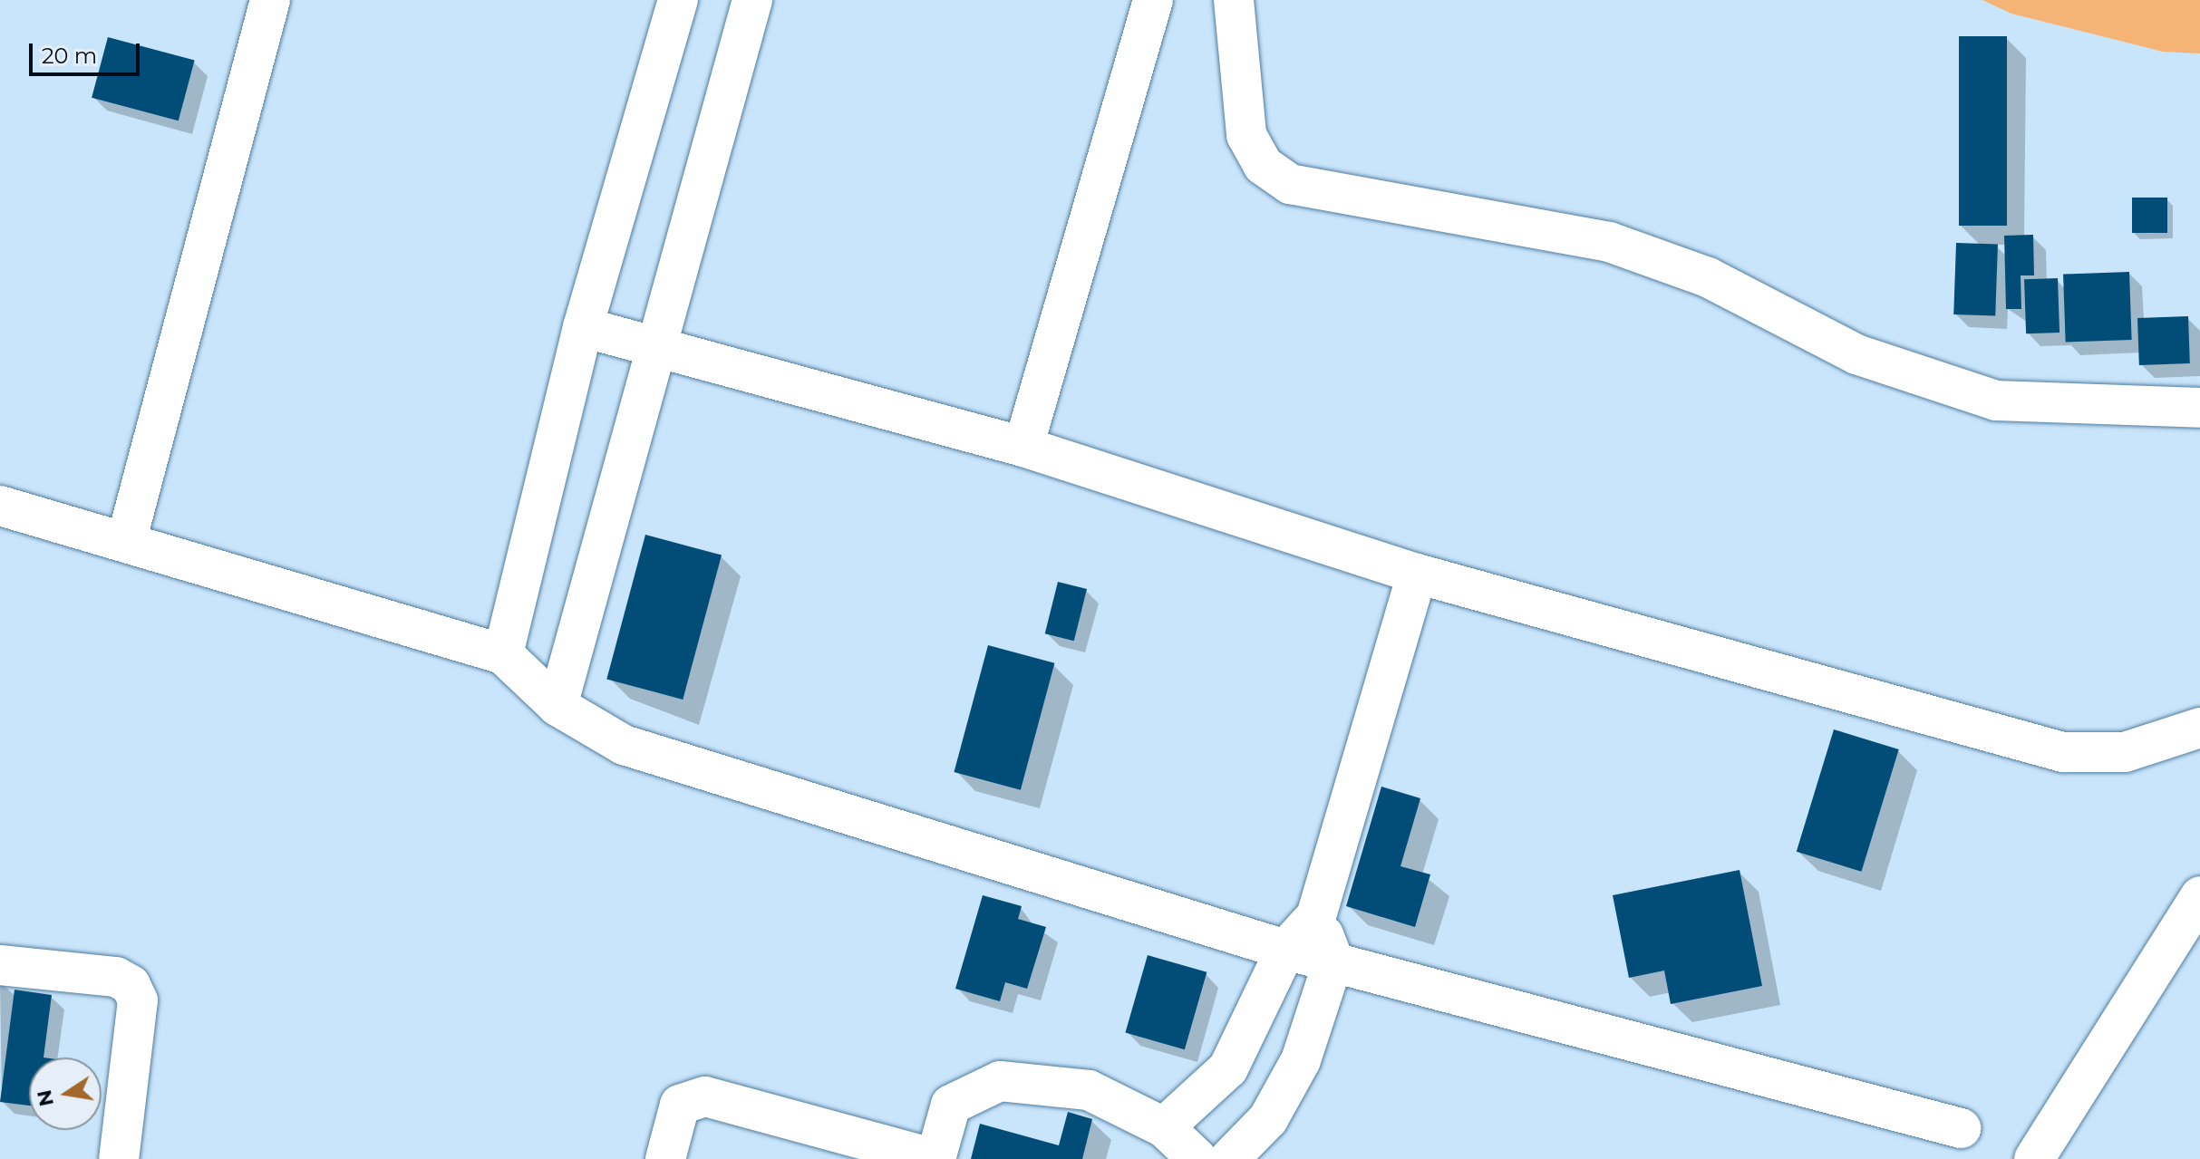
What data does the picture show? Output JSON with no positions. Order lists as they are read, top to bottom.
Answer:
{
  "scale_bar": "20 m",
  "north": "left"
}
